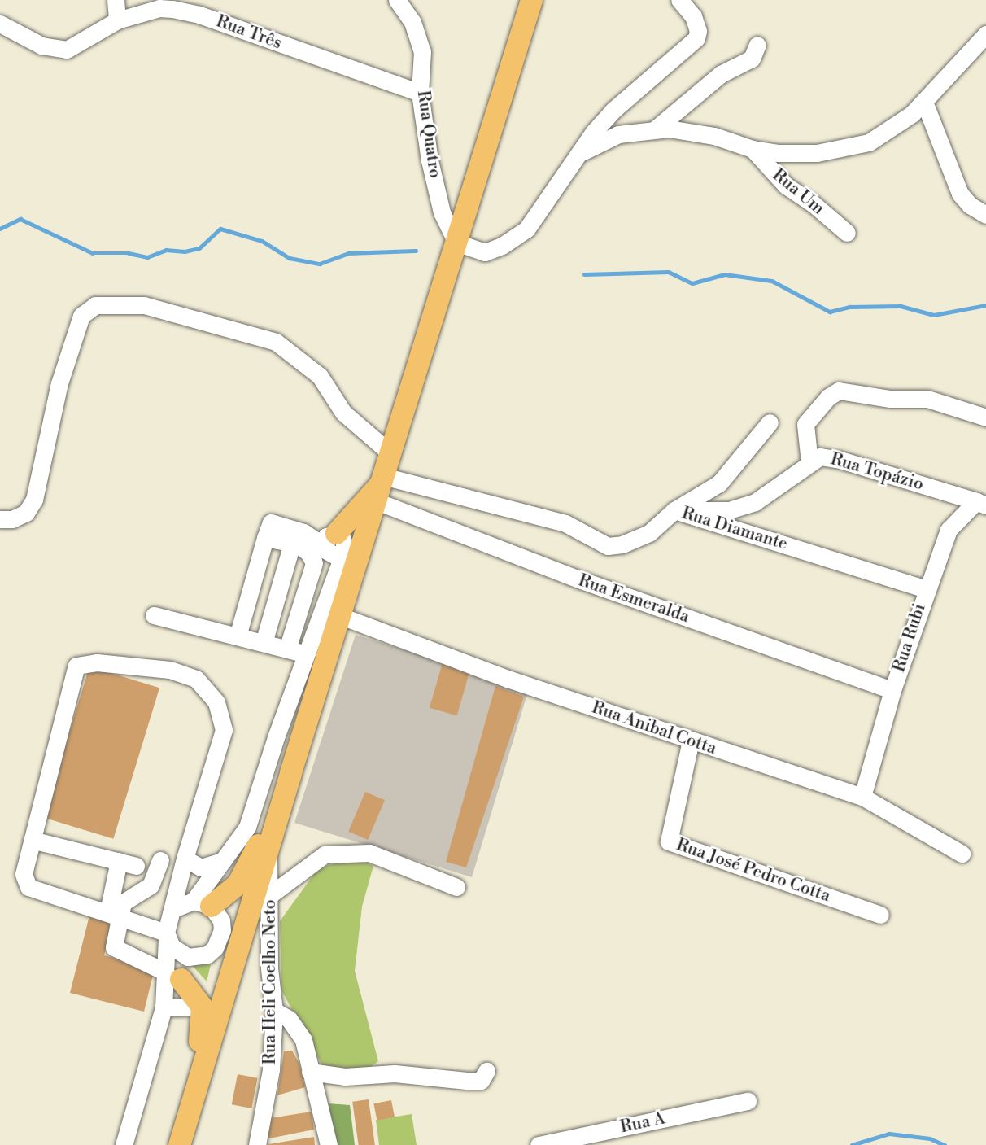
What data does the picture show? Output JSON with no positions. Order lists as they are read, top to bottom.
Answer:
{
  "streets": {
    "street": [
      "Rua Três",
      "Rua Quatro",
      "Rua Um",
      "Rua Topázio",
      "Rua Diamante",
      "Rua Esmeralda",
      "Rua Rubi",
      "Rua Anibal Cotta",
      "Rua José Pedro Cotta",
      "Rua Heli Coelho Neto",
      "Rua A"
    ]
  },
  "crossings": [
    ["Rua Três", "Rua Quatro"],
    ["Rua Topázio", "Rua Diamante"],
    ["Rua Topázio", "Rua Rubi"],
    ["Rua Diamante", "Rua Esmeralda"],
    ["Rua Diamante", "Rua Rubi"],
    ["Rua Esmeralda", "Rua Rubi"],
    ["Rua Rubi", "Rua Anibal Cotta"],
    ["Rua Anibal Cotta", "Rua José Pedro Cotta"]
  ]
}
